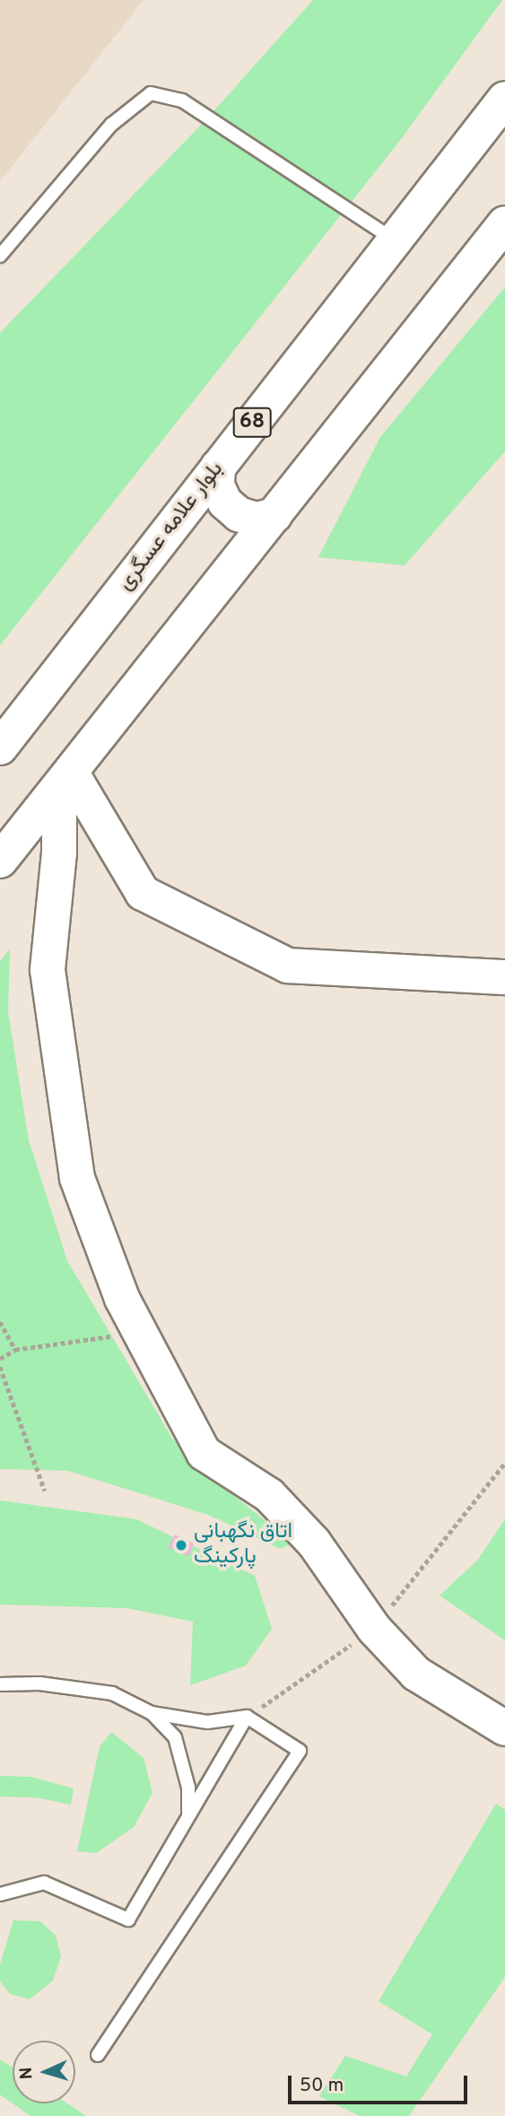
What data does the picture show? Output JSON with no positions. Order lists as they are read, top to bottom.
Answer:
{
  "streets": {
    "main road": ["68", "بلوار علامه عسگری"]
  },
  "places": ["اتاق نگهبانی پارکینگ"],
  "scale_bar": "50 m",
  "north": "left"
}
